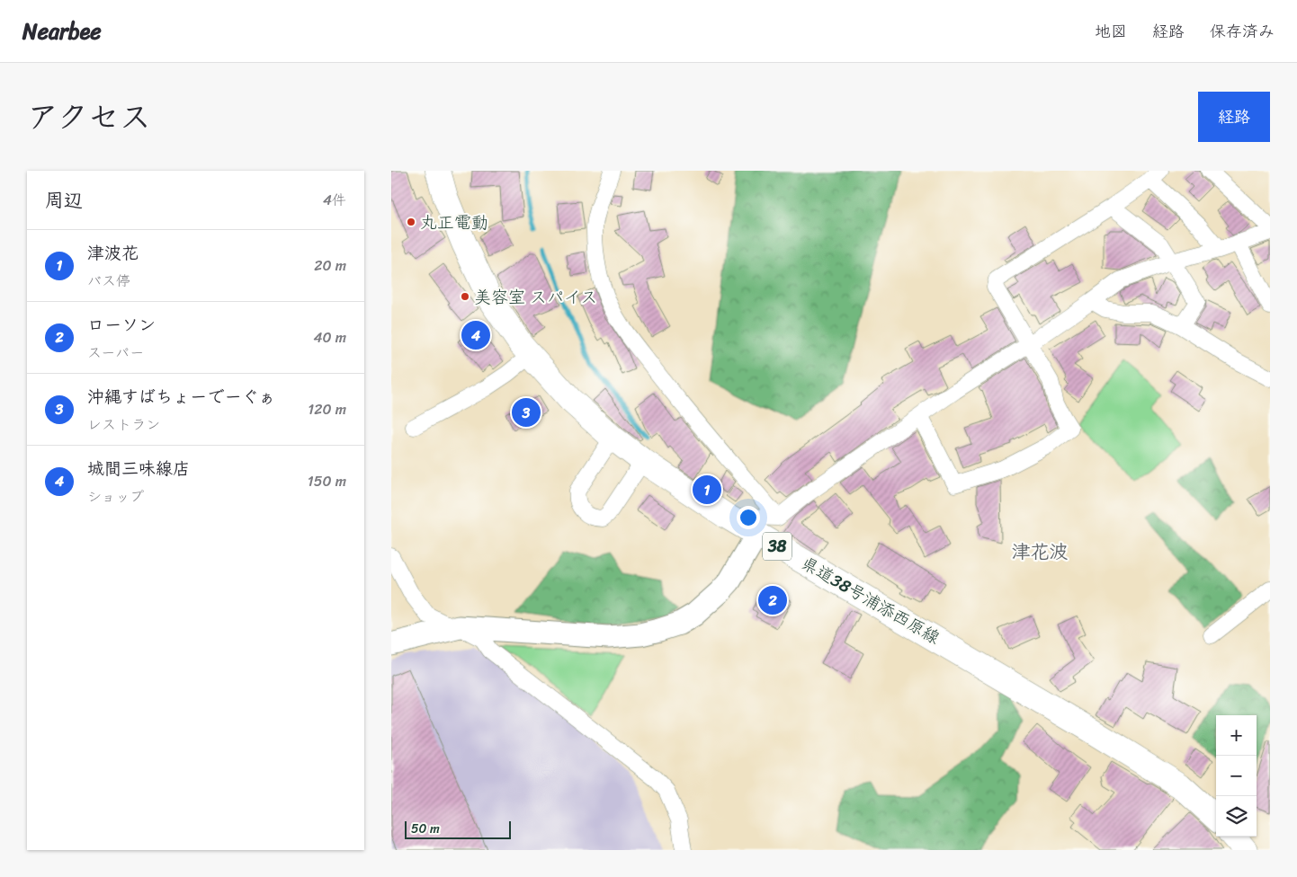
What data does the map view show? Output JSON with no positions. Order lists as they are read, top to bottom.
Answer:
{
  "streets": {
    "main road": ["38", "県道38号浦添西原線"]
  },
  "districts": ["津花波"],
  "places": ["丸正電動", "美容室 スパイス"],
  "scale_bar": "50 m",
  "page": {
    "header": "Nearbee",
    "nav": ["地図", "経路", "保存済み"],
    "title": "アクセス",
    "buttons": "経路",
    "heading": ["周辺", "4件"],
    "list": [
      {
        "mark": "1",
        "name": "津波花",
        "note": "バス停",
        "value": "20 m"
      },
      {
        "mark": "2",
        "name": "ローソン",
        "note": "スーパー",
        "value": "40 m"
      },
      {
        "mark": "3",
        "name": "沖縄すばちょーでーぐぁ",
        "note": "レストラン",
        "value": "120 m"
      },
      {
        "mark": "4",
        "name": "城間三味線店",
        "note": "ショップ",
        "value": "150 m"
      }
    ],
    "pins": [
      "4",
      "3",
      "1",
      "2"
    ],
    "map_buttons": ["+", "−"],
    "scale": "50 m"
  }
}
